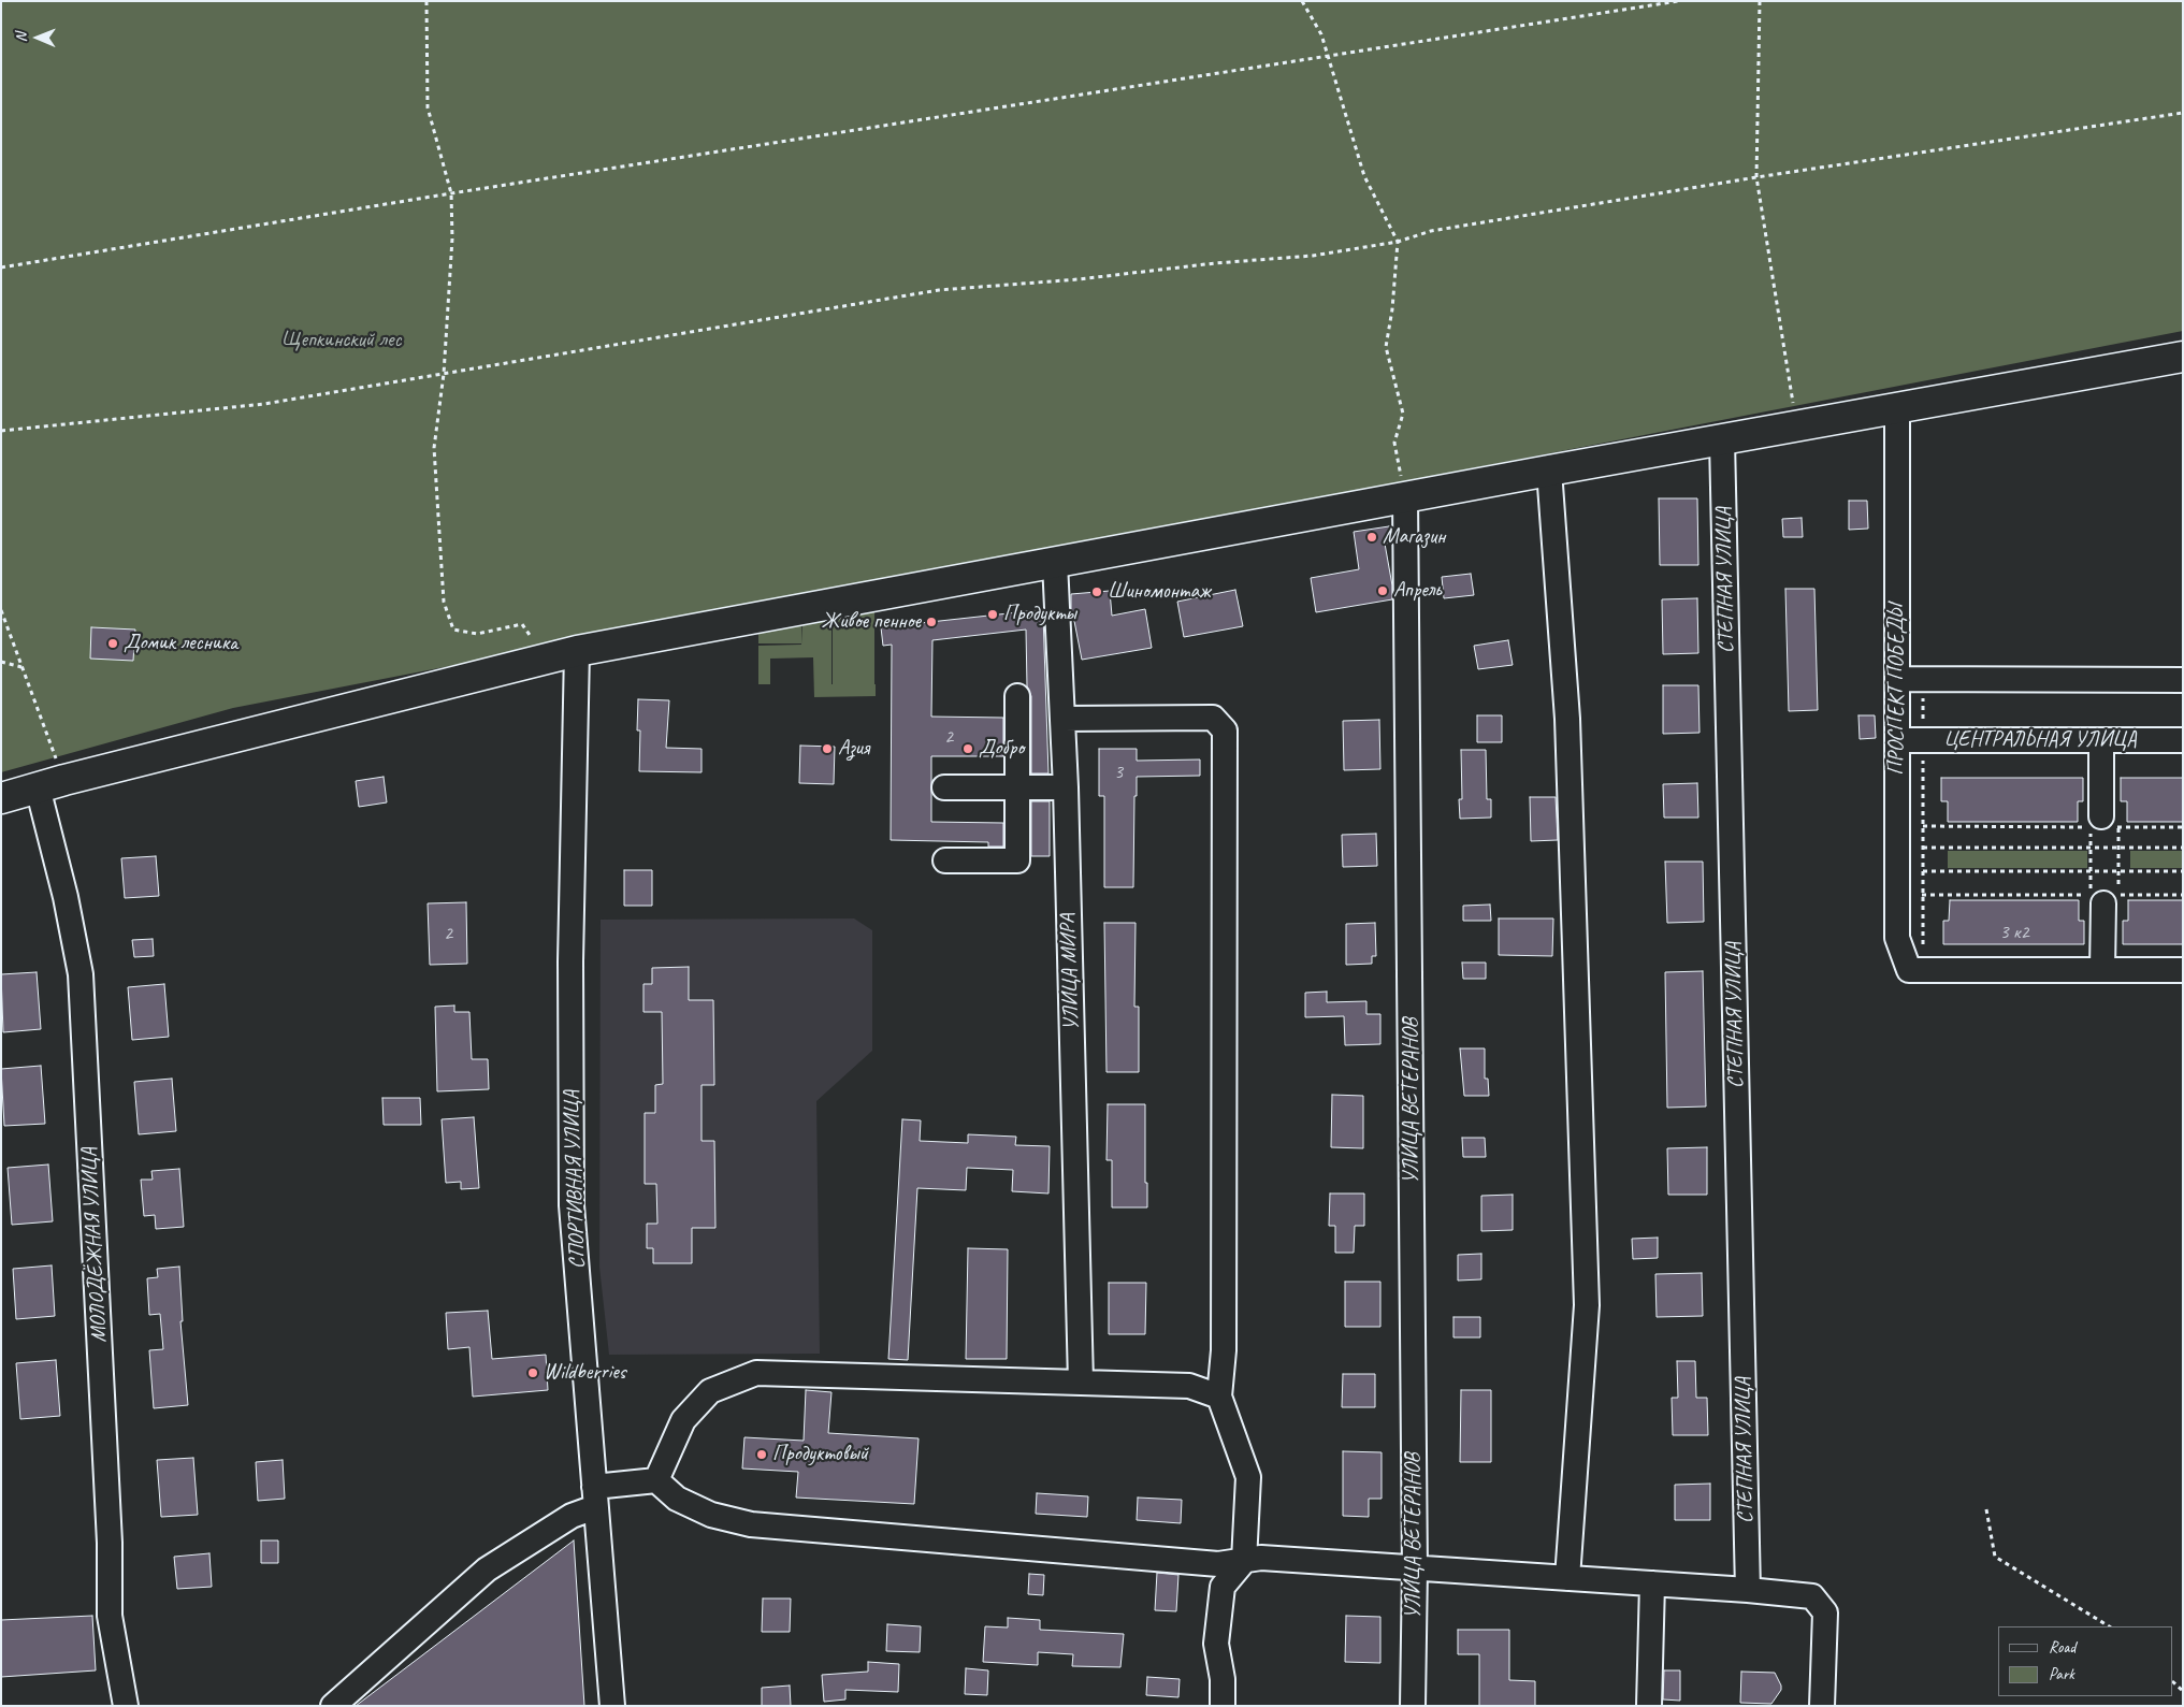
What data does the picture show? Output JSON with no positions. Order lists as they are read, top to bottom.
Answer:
{
  "streets": {
    "street": [
      "СТЕПНАЯ УЛИЦА",
      "ПРОСПЕКТ ПОБЕДЫ",
      "ЦЕНТРАЛЬНАЯ УЛИЦА",
      "УЛИЦА МИРА",
      "УЛИЦА ВЕТЕРАНОВ",
      "СПОРТИВНАЯ УЛИЦА",
      "МОЛОДЁЖНАЯ УЛИЦА"
    ]
  },
  "crossings": [
    ["ПРОСПЕКТ ПОБЕДЫ", "ЦЕНТРАЛЬНАЯ УЛИЦА"]
  ],
  "parks": ["Щепкинский лес"],
  "places": [
    "Магазин",
    "Апрель",
    "Шиномонтаж",
    "Продукты",
    "Живое пенное",
    "Домик лесника",
    "Азия",
    "Добро",
    "Wildberries",
    "Продуктовый"
  ],
  "house_numbers": [
    "2",
    "3",
    "3 к2",
    "2"
  ],
  "legend": ["Road", "Park"],
  "north": "left"
}
